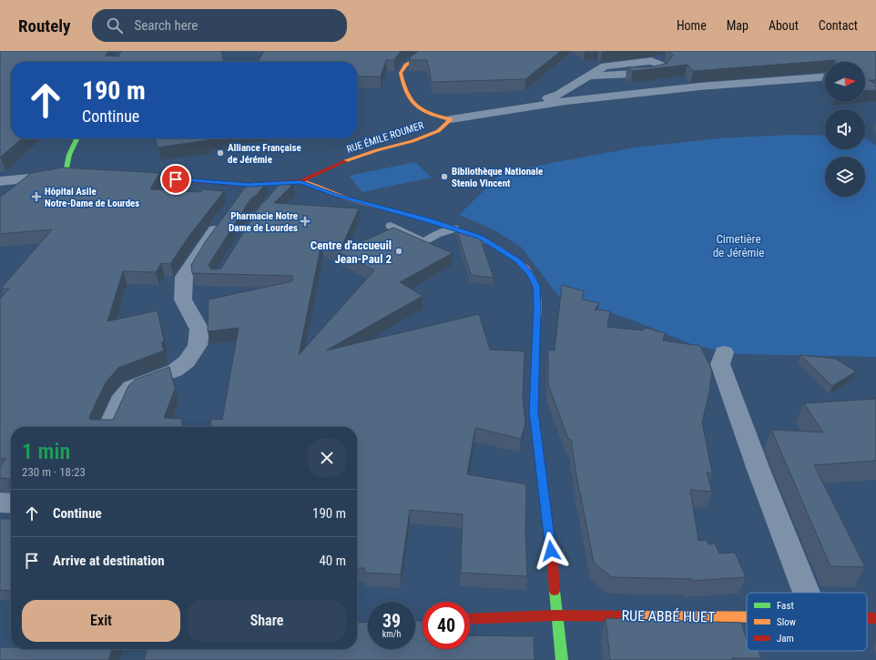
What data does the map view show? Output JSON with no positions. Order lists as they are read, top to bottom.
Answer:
{
  "streets": {
    "street": ["RUE ÉMILE ROUMER", "RUE ABBÉ HUET"]
  },
  "parks": ["Cimetière de Jérémie"],
  "places": {
    "other": ["Alliance Française de Jérémie", "Bibliothèque Nationale Stenio Vincent", "Centre d'accueuil Jean-Paul 2"],
    "health": ["Hôpital Asile Notre-Dame de Lourdes", "Pharmacie Notre Dame de Lourdes"]
  },
  "legend": ["Fast", "Slow", "Jam"],
  "north": "right",
  "page": {
    "header": "Routely",
    "search": "Search here",
    "nav": [
      "Home",
      "Map",
      "About",
      "Contact"
    ],
    "turn": ["190 m", "Continue"],
    "heading": ["1 min", "230 m · 18:23"],
    "list": [
      {
        "name": "Continue",
        "value": "190 m"
      },
      {
        "name": "Arrive at destination",
        "value": "40 m"
      }
    ],
    "buttons": ["Exit", "Share"],
    "speed": "39 km/h",
    "limit": "40"
  }
}
